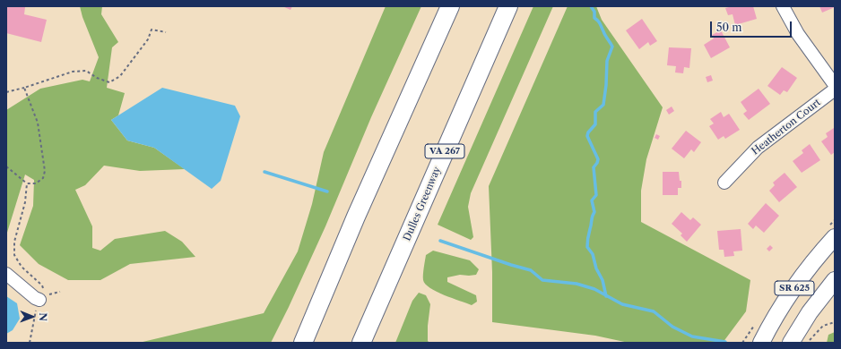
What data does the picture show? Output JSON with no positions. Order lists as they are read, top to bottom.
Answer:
{
  "streets": {
    "highway": ["VA 267", "Dulles Greenway"],
    "main road": ["SR 625"],
    "street": ["Heatherton Court"]
  },
  "scale_bar": "50 m",
  "north": "right"
}
